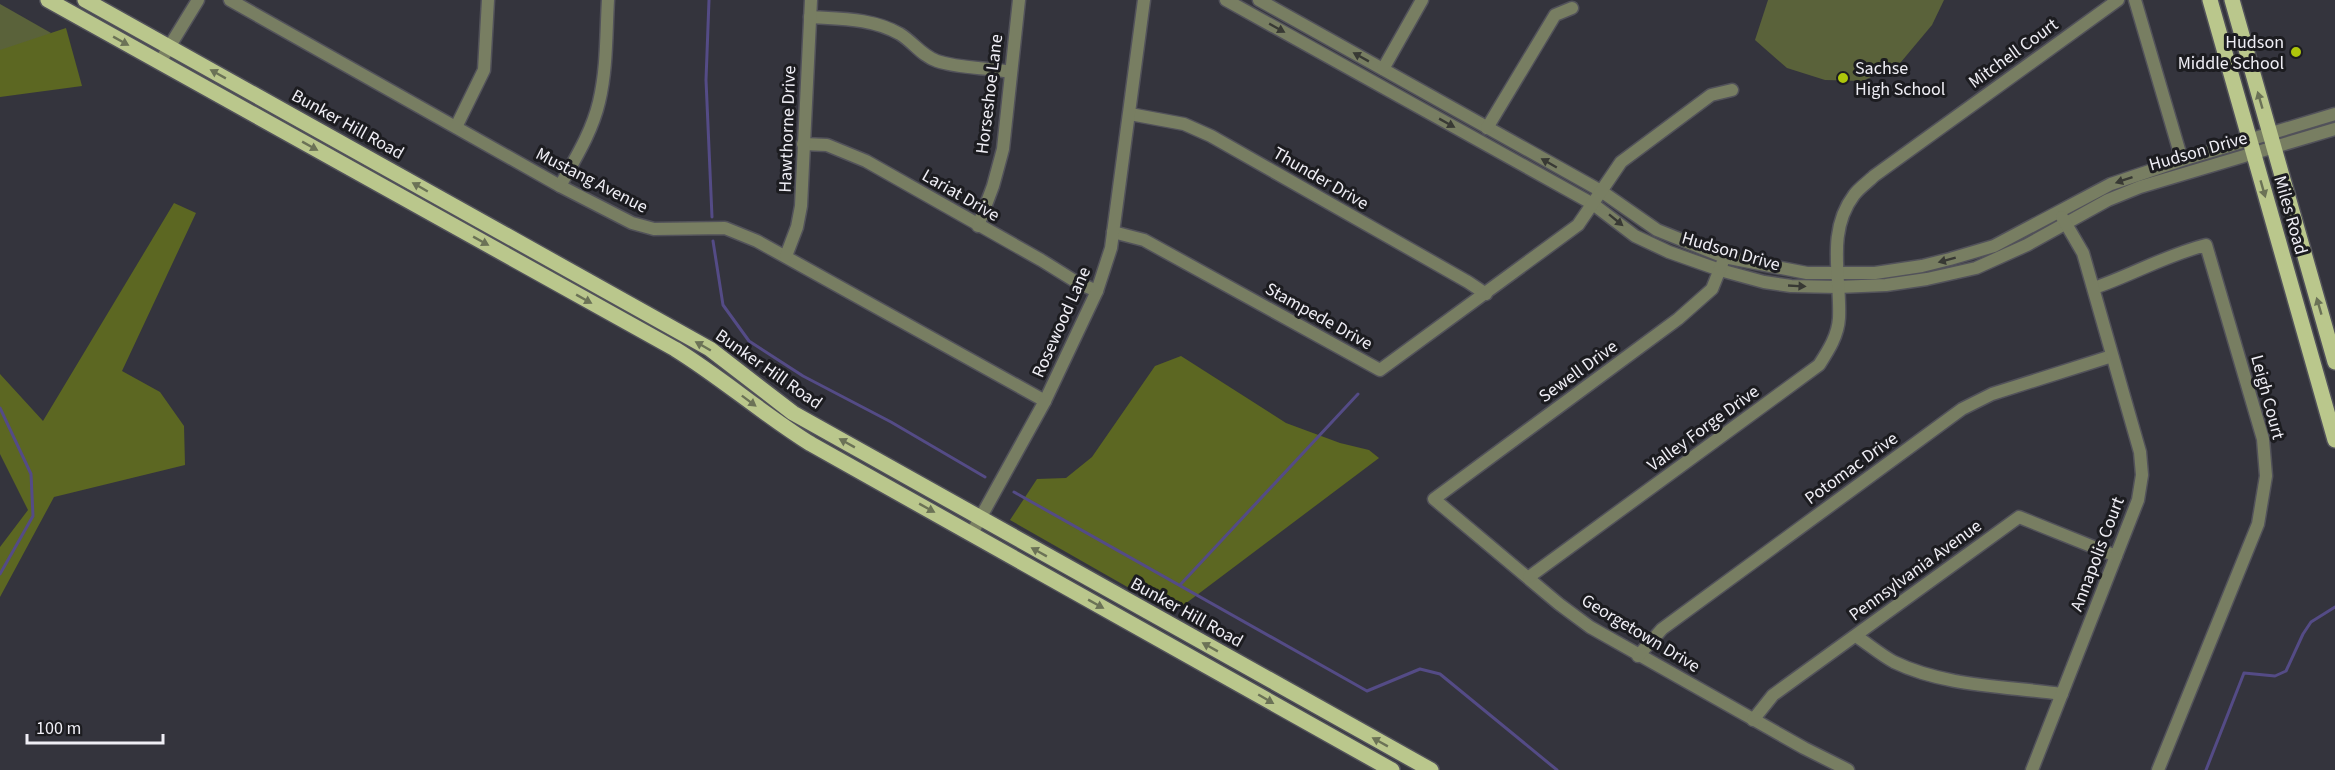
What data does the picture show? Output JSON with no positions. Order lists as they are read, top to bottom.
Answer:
{
  "streets": {
    "main road": ["Bunker Hill Road", "Miles Road"],
    "street": [
      "Mitchell Court",
      "Horseshoe Lane",
      "Hawthorne Drive",
      "Hudson Drive",
      "Thunder Drive",
      "Mustang Avenue",
      "Lariat Drive",
      "Stampede Drive",
      "Rosewood Lane",
      "Sewell Drive",
      "Leigh Court",
      "Valley Forge Drive",
      "Potomac Drive",
      "Annapolis Court",
      "Pennsylvania Avenue",
      "Georgetown Drive"
    ]
  },
  "crossings": [
    ["Mitchell Court", "Hudson Drive"],
    ["Mitchell Court", "Valley Forge Drive"],
    ["Horseshoe Lane", "Lariat Drive"],
    ["Bunker Hill Road", "Rosewood Lane"],
    ["Hawthorne Drive", "Mustang Avenue"],
    ["Hawthorne Drive", "Lariat Drive"],
    ["Hudson Drive", "Miles Road"],
    ["Hudson Drive", "Stampede Drive"],
    ["Hudson Drive", "Sewell Drive"],
    ["Hudson Drive", "Valley Forge Drive"],
    ["Hudson Drive", "Annapolis Court"],
    ["Thunder Drive", "Stampede Drive"],
    ["Thunder Drive", "Rosewood Lane"],
    ["Mustang Avenue", "Rosewood Lane"],
    ["Lariat Drive", "Rosewood Lane"],
    ["Stampede Drive", "Rosewood Lane"],
    ["Sewell Drive", "Georgetown Drive"],
    ["Leigh Court", "Annapolis Court"],
    ["Valley Forge Drive", "Georgetown Drive"],
    ["Potomac Drive", "Annapolis Court"],
    ["Potomac Drive", "Georgetown Drive"],
    ["Annapolis Court", "Pennsylvania Avenue"],
    ["Pennsylvania Avenue", "Georgetown Drive"]
  ],
  "places": ["Hudson Middle School", "Sachse High School"],
  "scale_bar": "100 m"
}
